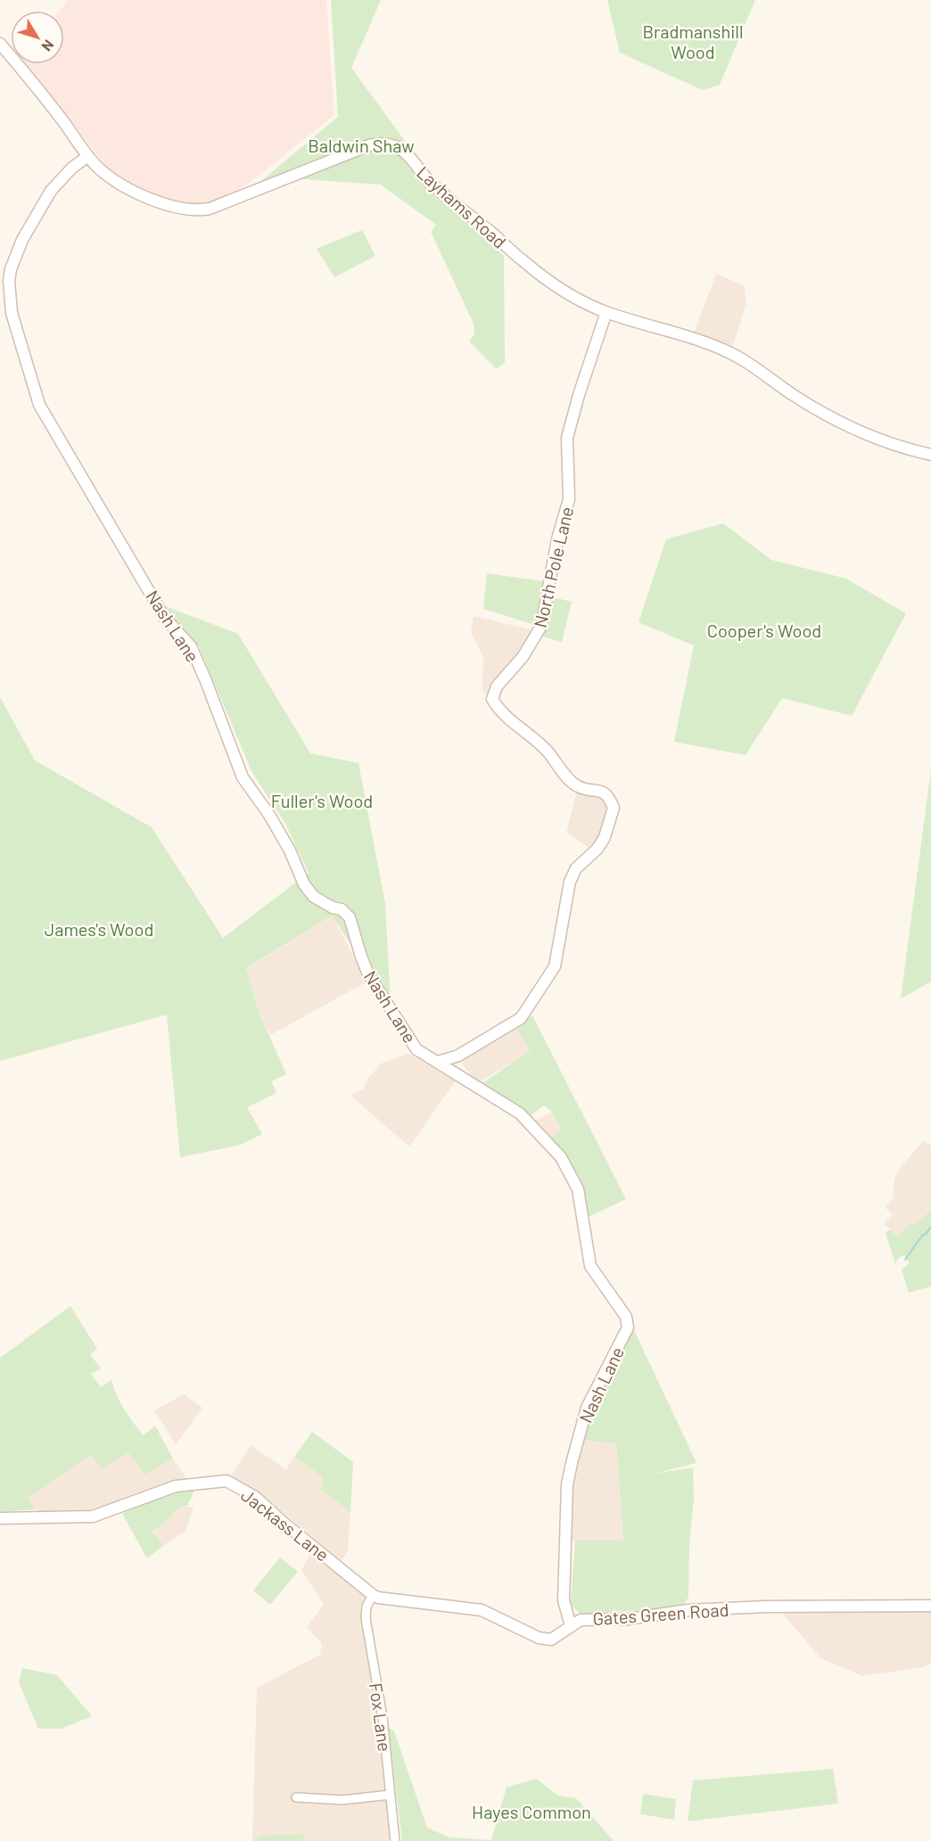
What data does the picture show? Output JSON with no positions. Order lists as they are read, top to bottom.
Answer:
{
  "streets": {
    "street": [
      "Layhams Road",
      "North Pole Lane",
      "Nash Lane",
      "Jackass Lane",
      "Gates Green Road",
      "Fox Lane"
    ]
  },
  "crossings": [
    ["Layhams Road", "North Pole Lane"],
    ["Layhams Road", "Nash Lane"],
    ["North Pole Lane", "Nash Lane"],
    ["Nash Lane", "Gates Green Road"],
    ["Jackass Lane", "Gates Green Road"],
    ["Jackass Lane", "Fox Lane"],
    ["Gates Green Road", "Fox Lane"]
  ],
  "parks": [
    "Bradmanshill Wood",
    "Baldwin Shaw",
    "Cooper's Wood",
    "Fuller's Wood",
    "James's Wood",
    "Hayes Common"
  ],
  "north": "bottom right"
}
